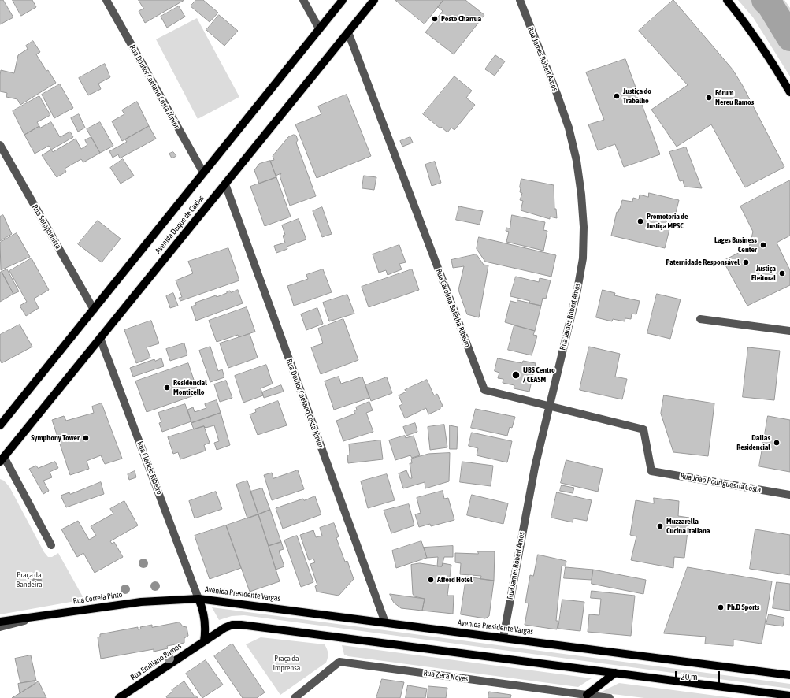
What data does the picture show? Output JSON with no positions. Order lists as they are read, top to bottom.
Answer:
{
  "streets": {
    "main road": [
      "Avenida Duque de Caxias",
      "Avenida Presidente Vargas",
      "Rua Correia Pinto",
      "Rua Emiliano Ramos"
    ],
    "street": [
      "Rua James Robert Amos",
      "Rua Doutor Caetano Costa Júnior",
      "Rua Soroptimista",
      "Rua Carolina Batalha Ribeiro",
      "Rua Clarício Ribeiro",
      "Rua João Rodrigues da Costa",
      "Rua Zeca Neves"
    ]
  },
  "crossings": [
    ["Rua James Robert Amos", "Rua Carolina Batalha Ribeiro"],
    ["Rua James Robert Amos", "Avenida Presidente Vargas"],
    ["Rua Doutor Caetano Costa Júnior", "Avenida Duque de Caxias"],
    ["Rua Doutor Caetano Costa Júnior", "Avenida Presidente Vargas"],
    ["Avenida Duque de Caxias", "Rua Soroptimista"],
    ["Avenida Duque de Caxias", "Rua Carolina Batalha Ribeiro"],
    ["Avenida Duque de Caxias", "Rua Clarício Ribeiro"],
    ["Rua Carolina Batalha Ribeiro", "Rua João Rodrigues da Costa"],
    ["Rua Clarício Ribeiro", "Avenida Presidente Vargas"],
    ["Rua Clarício Ribeiro", "Rua Correia Pinto"],
    ["Avenida Presidente Vargas", "Rua Correia Pinto"]
  ],
  "parks": ["Praça da Bandeira", "Praça da Imprensa"],
  "places": [
    "Posto Charrua",
    "Justiça do Trabalho",
    "Fórum Nereu Ramos",
    "Promotoria de Justiça MPSC",
    "Lages Business Center",
    "Paternidade Responsável",
    "Justiça Eleitoral",
    "UBS Centro / CEASM",
    "Residencial Monticello",
    "Symphony Tower",
    "Dallas Residencial",
    "Muzzarella Cucina Italiana",
    "Afford Hotel",
    "Ph.D Sports"
  ],
  "scale_bar": "20 m"
}
